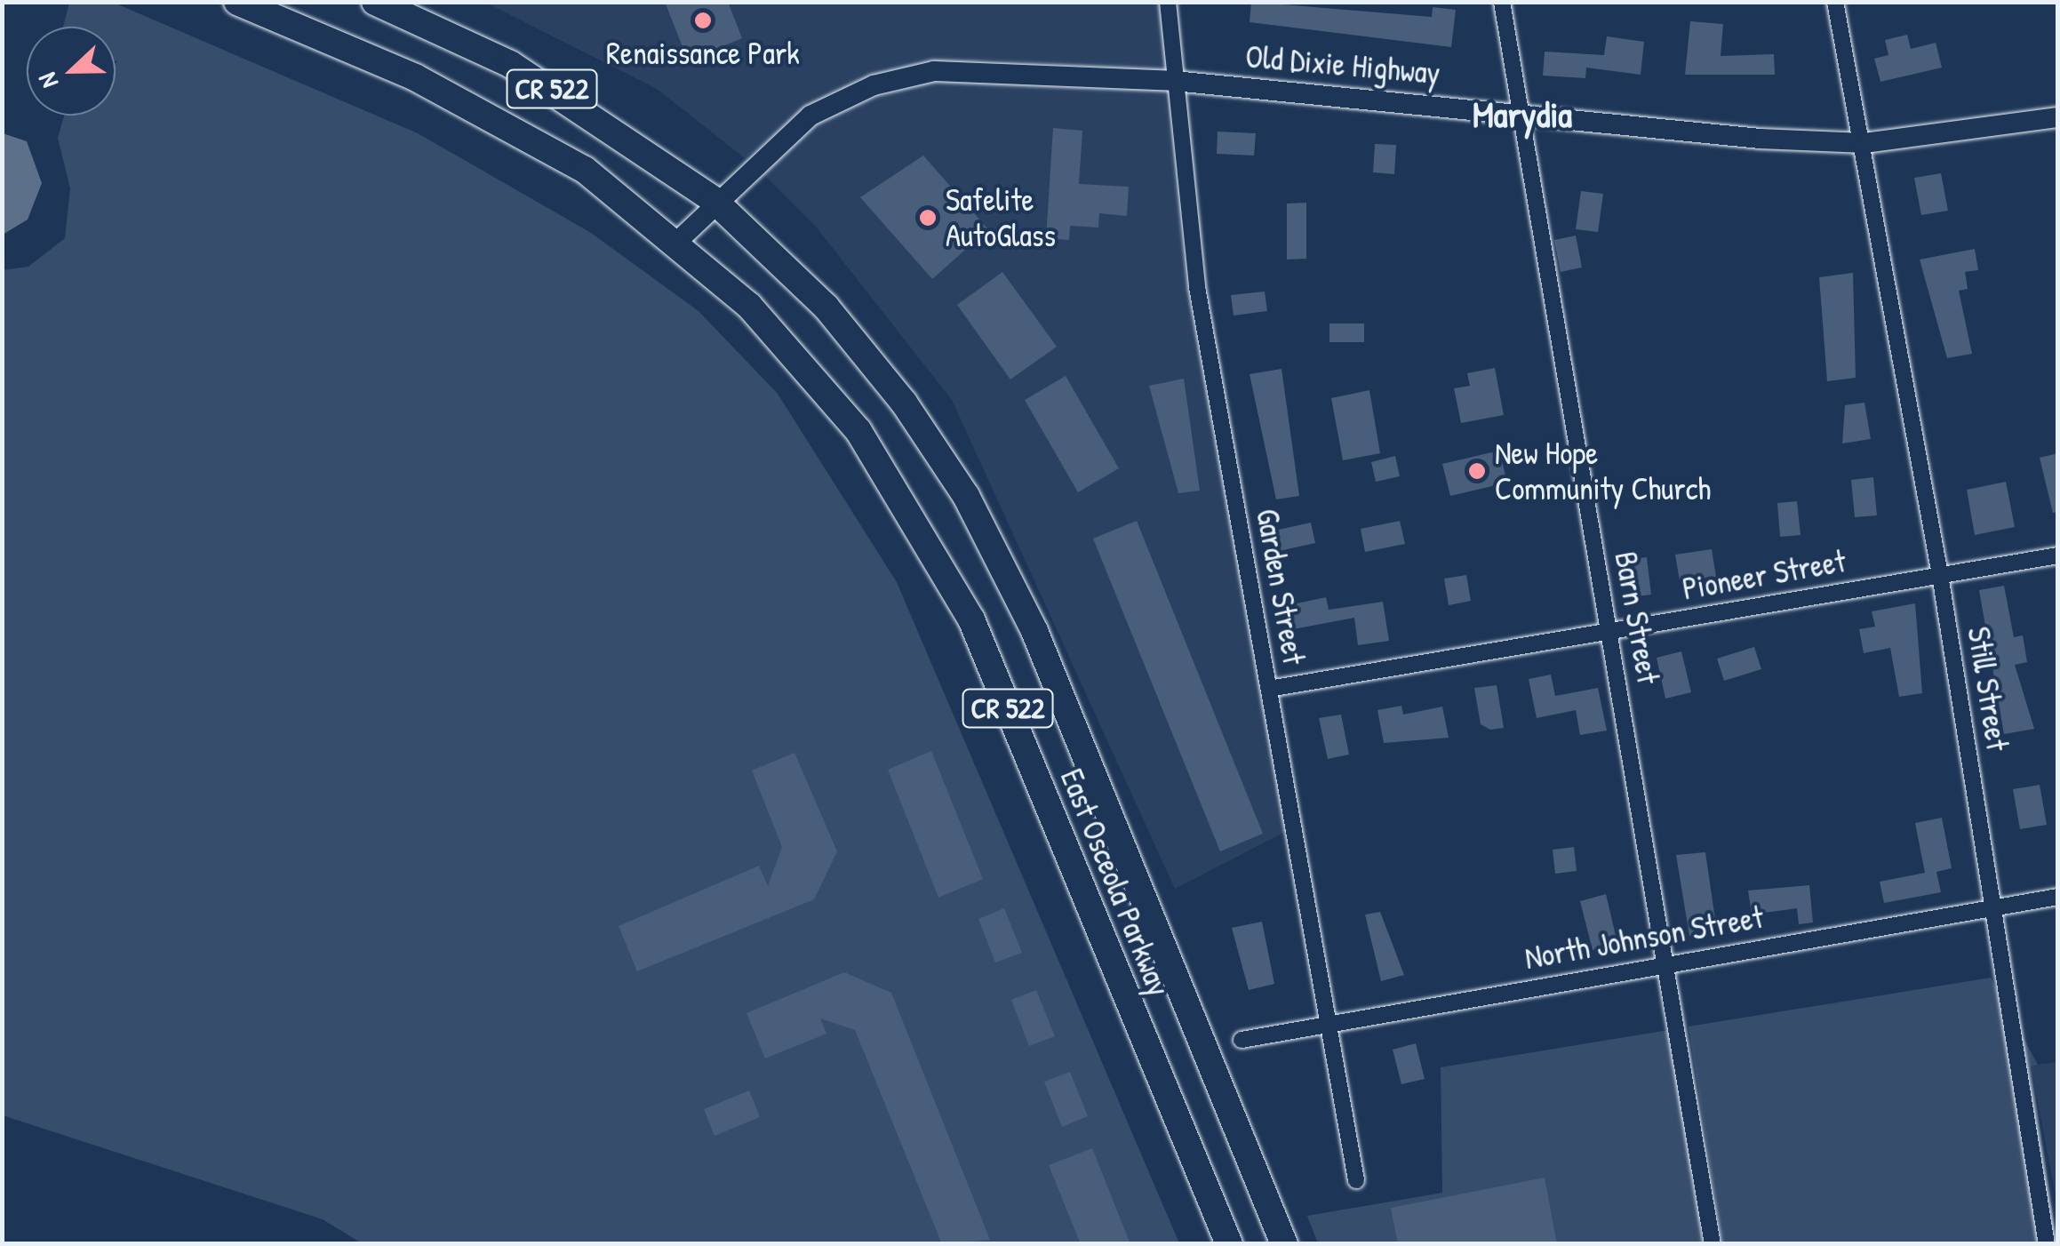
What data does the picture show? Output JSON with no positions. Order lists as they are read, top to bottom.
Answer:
{
  "streets": {
    "main road": ["CR 522", "East Osceola Parkway"],
    "street": [
      "Old Dixie Highway",
      "Pioneer Street",
      "Garden Street",
      "Barn Street",
      "Still Street",
      "North Johnson Street"
    ]
  },
  "crossings": [
    ["Old Dixie Highway", "Garden Street"],
    ["Old Dixie Highway", "Barn Street"],
    ["Old Dixie Highway", "Still Street"],
    ["Old Dixie Highway", "East Osceola Parkway"],
    ["Pioneer Street", "Garden Street"],
    ["Pioneer Street", "Barn Street"],
    ["Pioneer Street", "Still Street"],
    ["Garden Street", "North Johnson Street"],
    ["Barn Street", "North Johnson Street"],
    ["Still Street", "North Johnson Street"]
  ],
  "districts": ["Marydia"],
  "places": ["Renaissance Park", "Safelite AutoGlass", "New Hope Community Church"],
  "north": "left"
}
